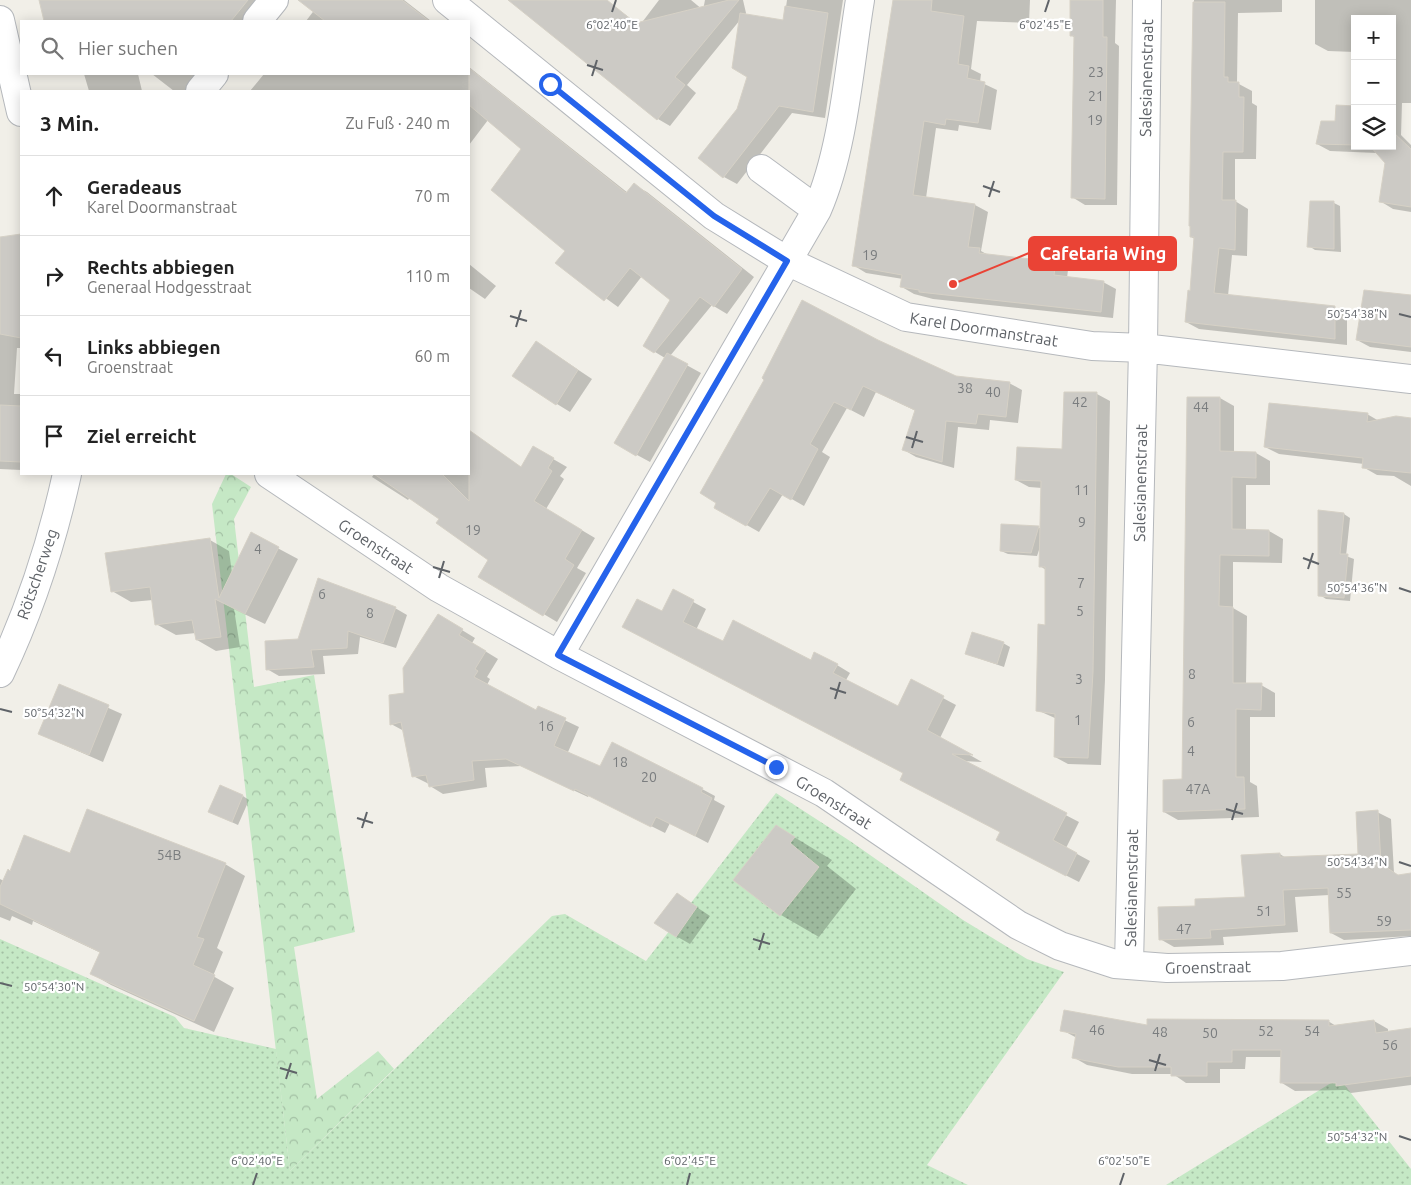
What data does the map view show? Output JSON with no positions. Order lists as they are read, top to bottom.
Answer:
{
  "streets": {
    "street": [
      "Salesianenstraat",
      "Karel Doormanstraat",
      "Groenstraat",
      "Rötscherweg"
    ]
  },
  "crossings": [
    ["Salesianenstraat", "Karel Doormanstraat"],
    ["Salesianenstraat", "Groenstraat"]
  ],
  "places": ["Cafetaria Wing"],
  "house_numbers": [
    "23",
    "21",
    "19",
    "19",
    "38",
    "40",
    "42",
    "44",
    "11",
    "9",
    "19",
    "4",
    "7",
    "6",
    "5",
    "8",
    "8",
    "3",
    "1",
    "6",
    "16",
    "4",
    "18",
    "20",
    "47A",
    "54B",
    "55",
    "51",
    "59",
    "47",
    "46",
    "52",
    "54",
    "48",
    "50",
    "56"
  ],
  "page": {
    "map_buttons": ["+", "−"],
    "search": "Hier suchen",
    "heading": ["3 Min.", "Zu Fuß · 240 m"],
    "list": [
      ["Geradeaus", "Karel Doormanstraat", "70 m"],
      ["Rechts abbiegen", "Generaal Hodgesstraat", "110 m"],
      ["Links abbiegen", "Groenstraat", "60 m"],
      "Ziel erreicht"
    ]
  },
  "coordinates": [
    "6°02'40\"E",
    "6°02'45\"E",
    "50°54'38\"N",
    "50°54'36\"N",
    "50°54'32\"N",
    "50°54'34\"N",
    "50°54'30\"N",
    "6°02'50\"E"
  ]
}
